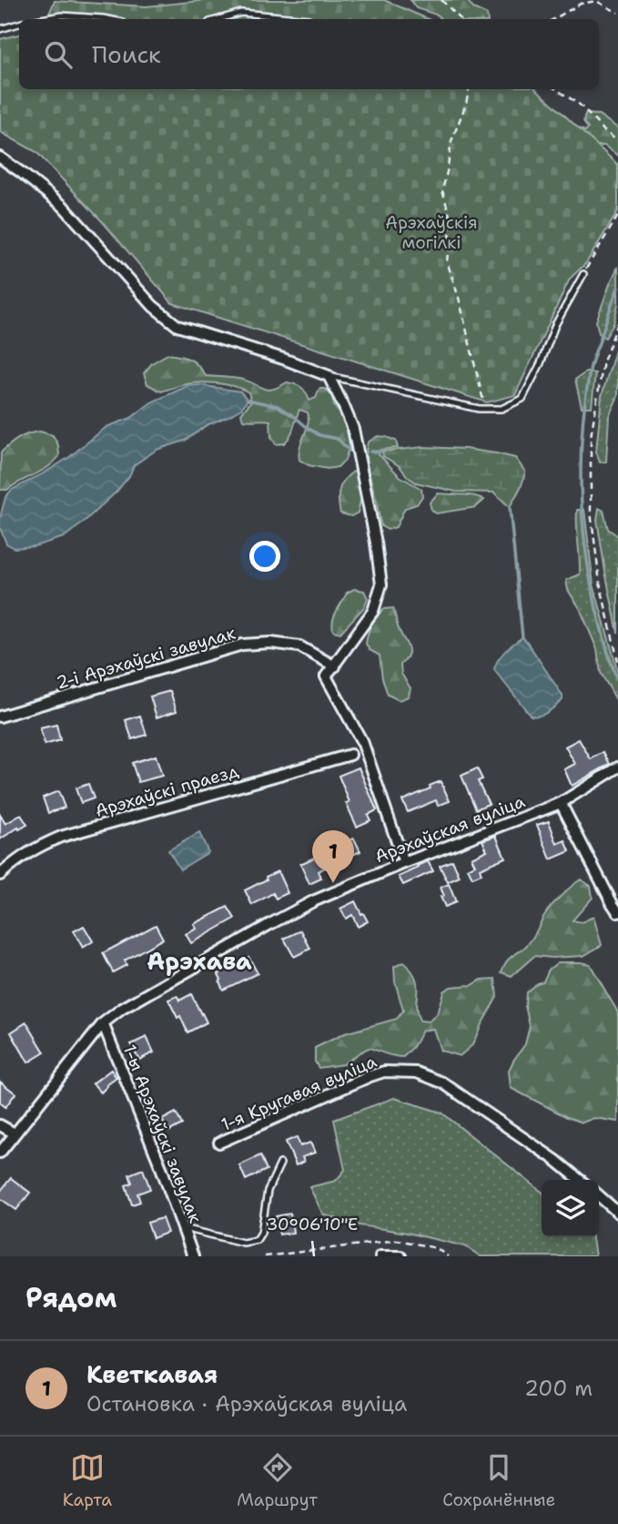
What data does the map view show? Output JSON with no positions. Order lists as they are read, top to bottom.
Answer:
{
  "streets": {
    "street": [
      "2-і Арэхаўскі завулак",
      "Арэхаўскі праезд",
      "Арэхаўская вуліца",
      "1-я Кругавая вуліца",
      "1-ы Арэхаўскі завулак"
    ]
  },
  "crossings": [
    ["Арэхаўская вуліца", "1-ы Арэхаўскі завулак"]
  ],
  "districts": ["Арэхава"],
  "parks": ["Арэхаўскія могілкі"],
  "page": {
    "search": "Поиск",
    "pins": "1",
    "heading": "Рядом",
    "list": [
      {
        "mark": "1",
        "name": "Кветкавая",
        "note": "Остановка · Арэхаўская вуліца",
        "value": "200 m"
      }
    ],
    "nav": ["Карта", "Маршрут", "Сохранённые"]
  },
  "coordinates": ["30°06'10\"E"]
}
